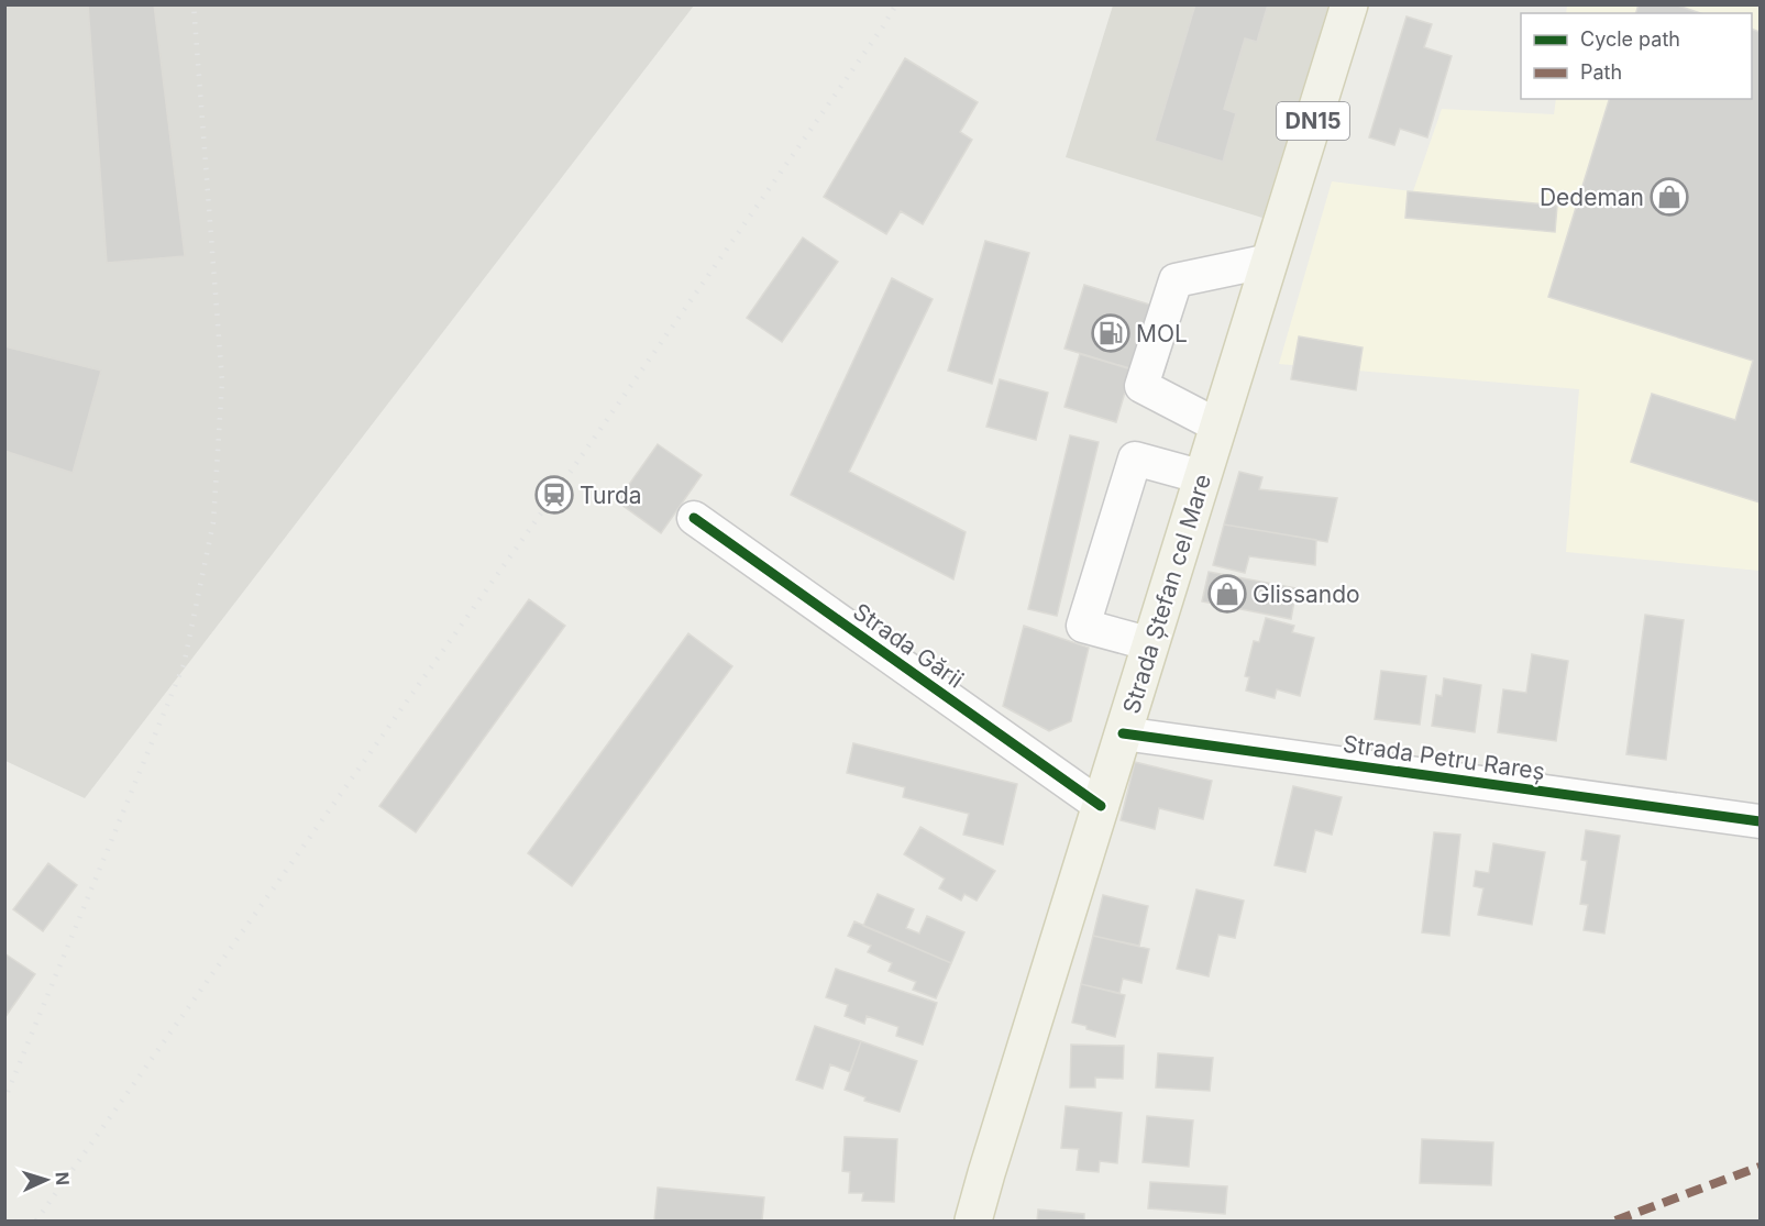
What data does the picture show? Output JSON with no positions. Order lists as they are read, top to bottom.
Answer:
{
  "streets": {
    "main road": ["DN15", "Strada Ștefan cel Mare"],
    "street": ["Strada Gării", "Strada Petru Rareș"]
  },
  "crossings": [
    ["Strada Ștefan cel Mare", "Strada Gării"],
    ["Strada Ștefan cel Mare", "Strada Petru Rareș"]
  ],
  "places": {
    "shop": ["Dedeman", "Glissando"],
    "fuel station": ["MOL"],
    "station": ["Turda"]
  },
  "legend": ["Cycle path", "Path"],
  "north": "right"
}
